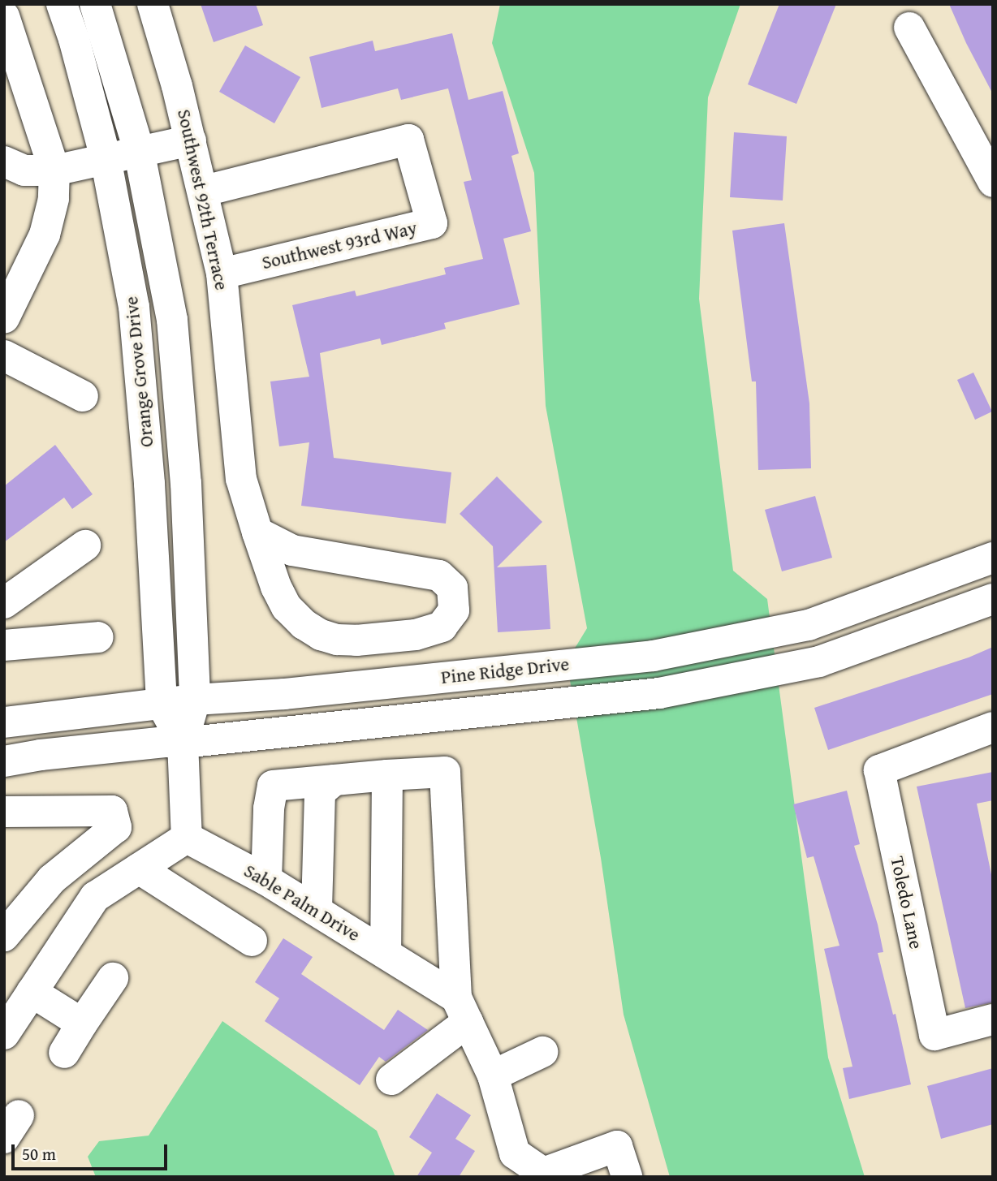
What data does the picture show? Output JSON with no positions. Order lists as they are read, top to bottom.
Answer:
{
  "streets": {
    "street": [
      "Southwest 92th Terrace",
      "Southwest 93rd Way",
      "Orange Grove Drive",
      "Pine Ridge Drive",
      "Sable Palm Drive",
      "Toledo Lane"
    ]
  },
  "crossings": [
    ["Southwest 92th Terrace", "Southwest 93rd Way"],
    ["Orange Grove Drive", "Pine Ridge Drive"]
  ],
  "scale_bar": "50 m"
}
